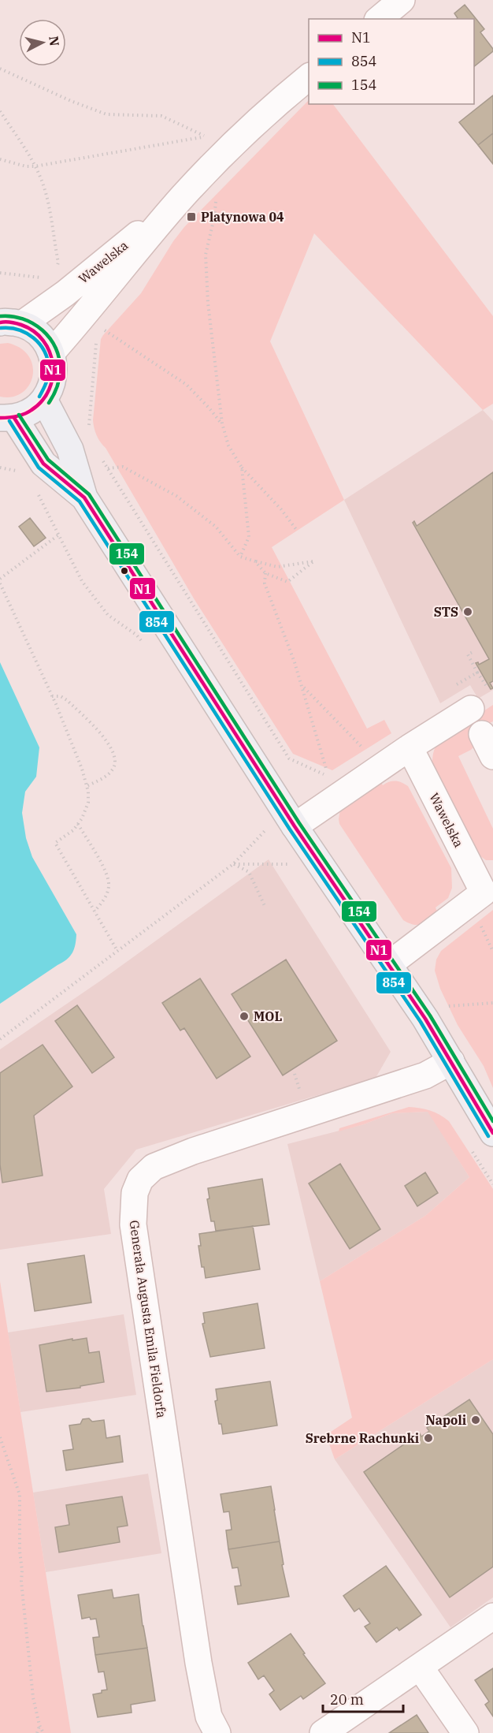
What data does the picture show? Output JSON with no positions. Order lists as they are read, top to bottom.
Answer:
{
  "streets": {
    "street": ["Wawelska", "Generała Augusta Emila Fieldorfa"]
  },
  "places": {
    "transit": ["Platynowa 04"],
    "other": [
      "STS",
      "MOL",
      "Napoli",
      "Srebrne Rachunki"
    ]
  },
  "lines": ["transit line 154", "transit line N1", "transit line 854"],
  "legend": ["N1", "854", "154"],
  "scale_bar": "20 m",
  "north": "right"
}
